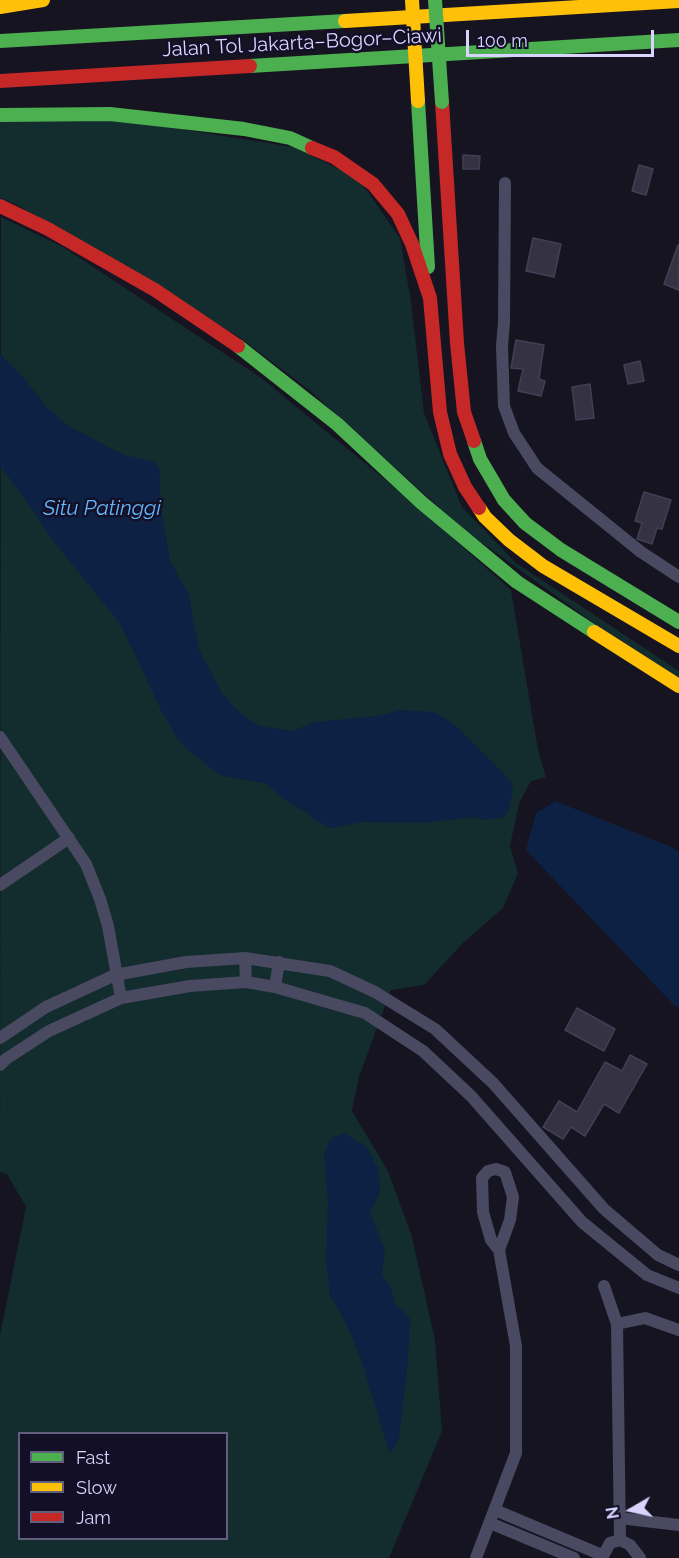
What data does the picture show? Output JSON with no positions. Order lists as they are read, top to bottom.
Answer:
{
  "streets": {
    "main road": ["Jalan Tol Jakarta–Bogor–Ciawi"]
  },
  "water": ["Situ Patinggi"],
  "legend": ["Fast", "Slow", "Jam"],
  "scale_bar": "100 m",
  "north": "left"
}
